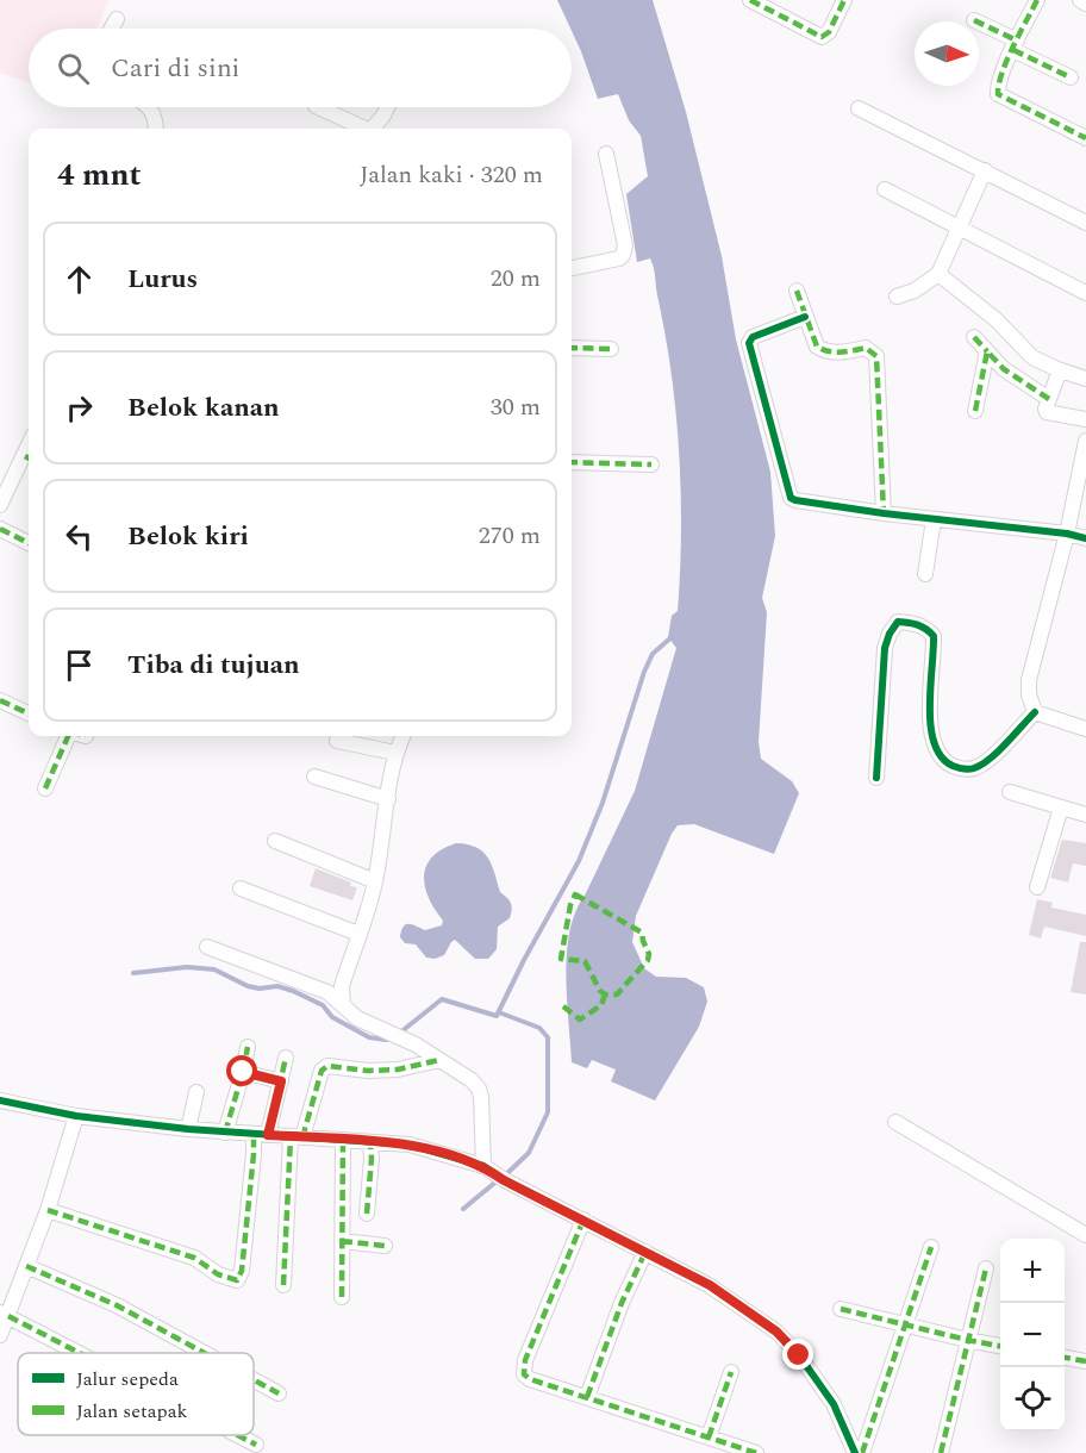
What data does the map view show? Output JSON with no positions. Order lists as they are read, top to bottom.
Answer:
{
  "legend": ["Jalur sepeda", "Jalan setapak"],
  "north": "right",
  "page": {
    "search": "Cari di sini",
    "heading": ["4 mnt", "Jalan kaki · 320 m"],
    "list": [
      ["Lurus", "20 m"],
      ["Belok kanan", "30 m"],
      ["Belok kiri", "270 m"],
      "Tiba di tujuan"
    ],
    "map_buttons": ["+", "−"]
  }
}
